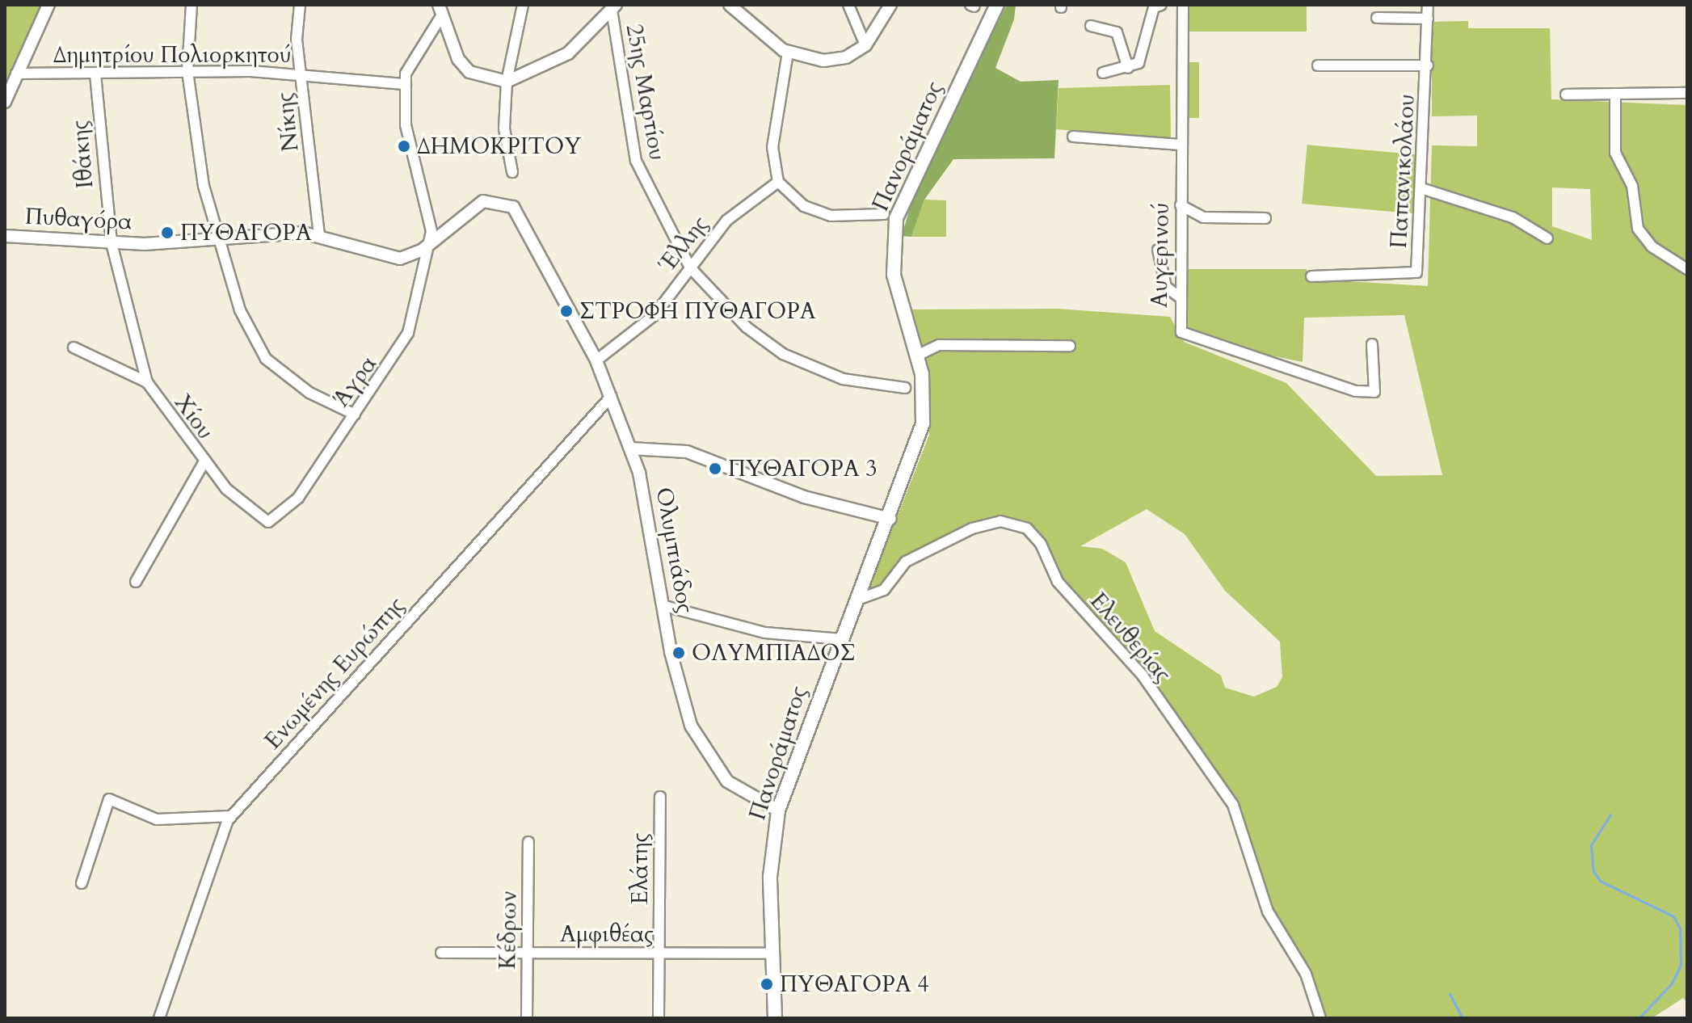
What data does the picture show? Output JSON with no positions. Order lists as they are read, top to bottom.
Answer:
{
  "streets": {
    "main road": ["Πανοράματος"],
    "street": [
      "Δημητρίου Πολιορκητού",
      "25ης Μαρτίου",
      "Νίκης",
      "Ιθάκης",
      "Παπανικολάου",
      "Πυθαγόρα",
      "Έλλης",
      "Αυγερινού",
      "Άγρα",
      "Χίου",
      "Ολυμπιάδος",
      "Ελευθερίας",
      "Ενωμένης Ευρώπης",
      "Ελάτης",
      "Κέδρων",
      "Αμφιθέας"
    ]
  },
  "crossings": [
    ["Δημητρίου Πολιορκητού", "Νίκης"],
    ["Δημητρίου Πολιορκητού", "Ιθάκης"],
    ["Δημητρίου Πολιορκητού", "Άγρα"],
    ["25ης Μαρτίου", "Έλλης"],
    ["Νίκης", "Πυθαγόρα"],
    ["Πανοράματος", "Ολυμπιάδος"],
    ["Πανοράματος", "Ελευθερίας"],
    ["Πανοράματος", "Αμφιθέας"],
    ["Ιθάκης", "Πυθαγόρα"],
    ["Ιθάκης", "Χίου"],
    ["Πυθαγόρα", "Έλλης"],
    ["Πυθαγόρα", "Άγρα"],
    ["Πυθαγόρα", "Ολυμπιάδος"],
    ["Πυθαγόρα", "Ενωμένης Ευρώπης"],
    ["Άγρα", "Χίου"],
    ["Ελάτης", "Αμφιθέας"],
    ["Κέδρων", "Αμφιθέας"]
  ],
  "places": [
    "ΔΗΜΟΚΡΙΤΟΥ",
    "ΠΥΘΑΓΟΡΑ",
    "ΣΤΡΟΦΗ ΠΥΘΑΓΟΡΑ",
    "ΠΥΘΑΓΟΡΑ 3",
    "ΟΛΥΜΠΙΑΔΟΣ",
    "ΠΥΘΑΓΟΡΑ 4"
  ]
}
